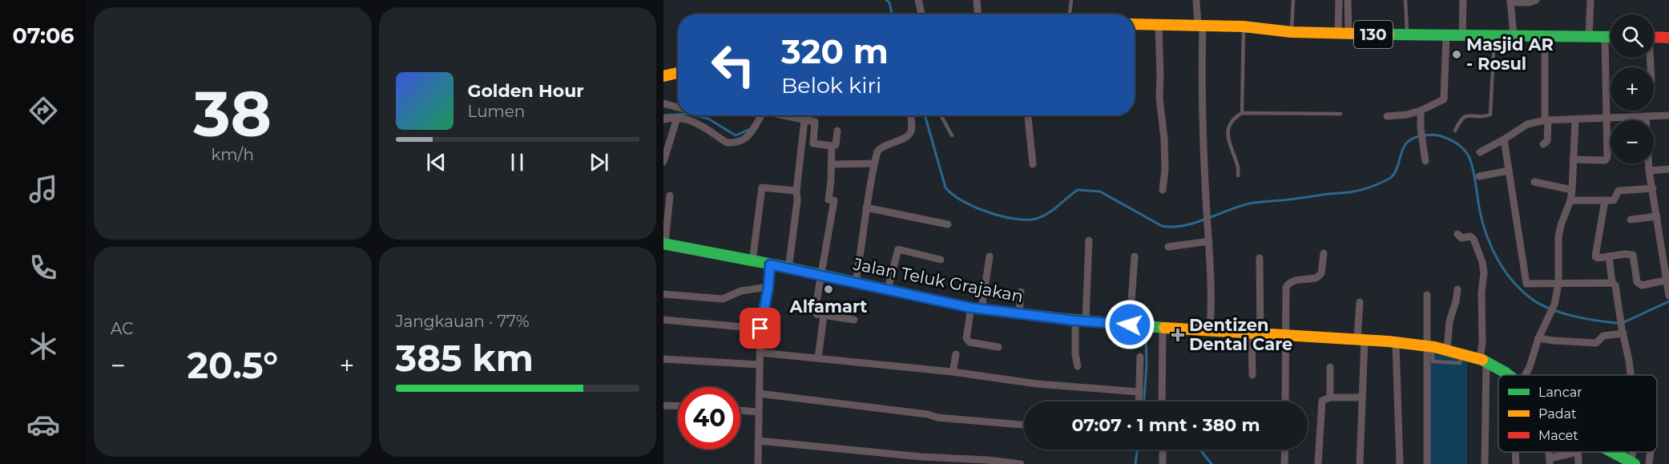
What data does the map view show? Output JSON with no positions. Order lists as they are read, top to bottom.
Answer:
{
  "streets": {
    "street": ["130", "Jalan Teluk Grajakan"]
  },
  "places": {
    "other": ["Masjid AR - Rosul", "Alfamart"],
    "health": ["Dentizen Dental Care"]
  },
  "legend": ["Lancar", "Padat", "Macet"],
  "page": {
    "tabs": "07:06",
    "tile": [
      ["38", "km/h"],
      "AC",
      ["Jangkauan · 77%", "385 km"]
    ],
    "map_buttons": ["+", "−"],
    "turn": ["320 m", "Belok kiri"],
    "song": ["Golden Hour", "Lumen"],
    "heat": ["−", "20.5°", "+"],
    "limit": "40",
    "trip": "07:07 · 1 mnt · 380 m"
  }
}
